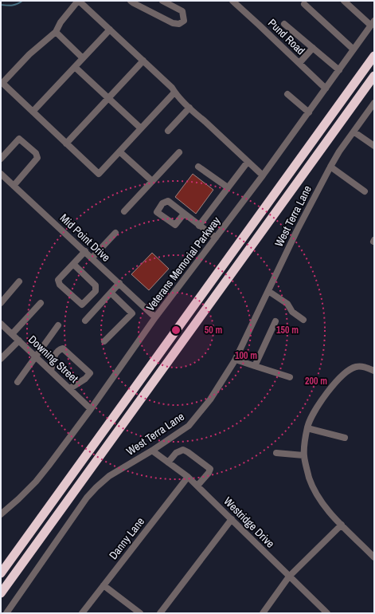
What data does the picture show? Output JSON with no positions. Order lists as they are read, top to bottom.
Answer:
{
  "streets": {
    "street": [
      "Pund Road",
      "West Terra Lane",
      "Mid Point Drive",
      "Veterans Memorial Parkway",
      "Downing Street",
      "Westridge Drive",
      "Danny Lane"
    ]
  },
  "crossings": [
    ["Pund Road", "Veterans Memorial Parkway"],
    ["West Terra Lane", "Westridge Drive"],
    ["Mid Point Drive", "Veterans Memorial Parkway"],
    ["Veterans Memorial Parkway", "Downing Street"],
    ["Westridge Drive", "Danny Lane"]
  ],
  "rings": [
    "50 m",
    "150 m",
    "100 m",
    "200 m"
  ]
}
